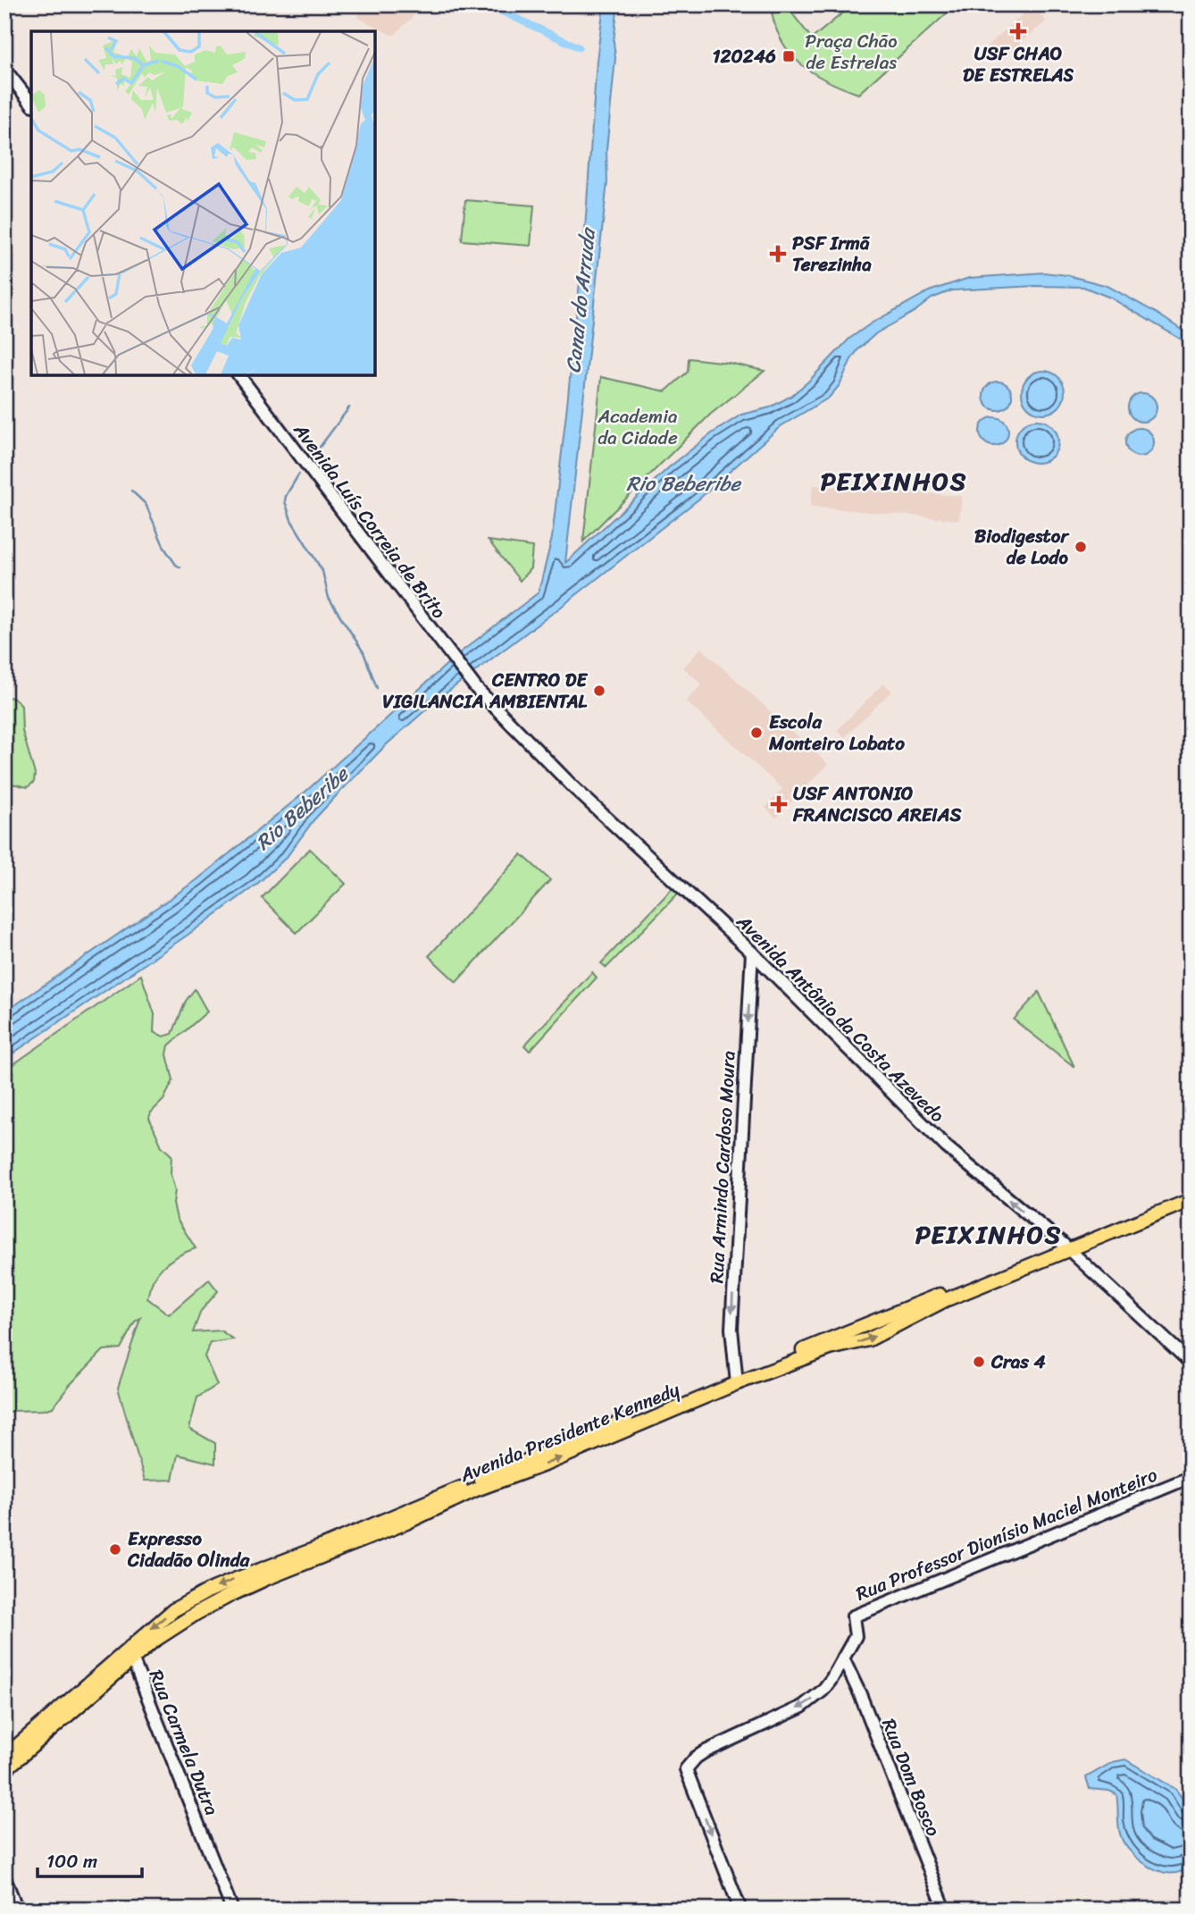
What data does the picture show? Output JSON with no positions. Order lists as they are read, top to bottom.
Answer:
{
  "streets": {
    "main road": [
      "Avenida Luís Correia de Brito",
      "Avenida Antônio da Costa Azevedo",
      "Rua Armindo Cardoso Moura",
      "Avenida Presidente Kennedy",
      "Rua Professor Dionísio Maciel Monteiro",
      "Rua Carmela Dutra",
      "Rua Dom Bosco"
    ]
  },
  "crossings": [
    ["Avenida Luís Correia de Brito", "Avenida Antônio da Costa Azevedo"],
    ["Avenida Antônio da Costa Azevedo", "Rua Armindo Cardoso Moura"],
    ["Avenida Antônio da Costa Azevedo", "Avenida Presidente Kennedy"],
    ["Rua Armindo Cardoso Moura", "Avenida Presidente Kennedy"],
    ["Avenida Presidente Kennedy", "Rua Carmela Dutra"],
    ["Rua Professor Dionísio Maciel Monteiro", "Rua Dom Bosco"]
  ],
  "one_way": ["Avenida Antônio da Costa Azevedo", "Rua Armindo Cardoso Moura"],
  "districts": ["PEIXINHOS", "PEIXINHOS"],
  "water": ["Canal do Arruda", "Rio Beberibe"],
  "parks": ["Praça Chão de Estrelas", "Academia da Cidade"],
  "places": {
    "health": ["USF CHAO DE ESTRELAS", "PSF Irmã Terezinha", "USF ANTONIO FRANCISCO AREIAS"],
    "transit": ["120246"],
    "other": [
      "Biodigestor de Lodo",
      "CENTRO DE VIGILANCIA AMBIENTAL",
      "Escola Monteiro Lobato",
      "Cras 4",
      "Expresso Cidadão Olinda"
    ]
  },
  "scale_bar": "100 m"
}
